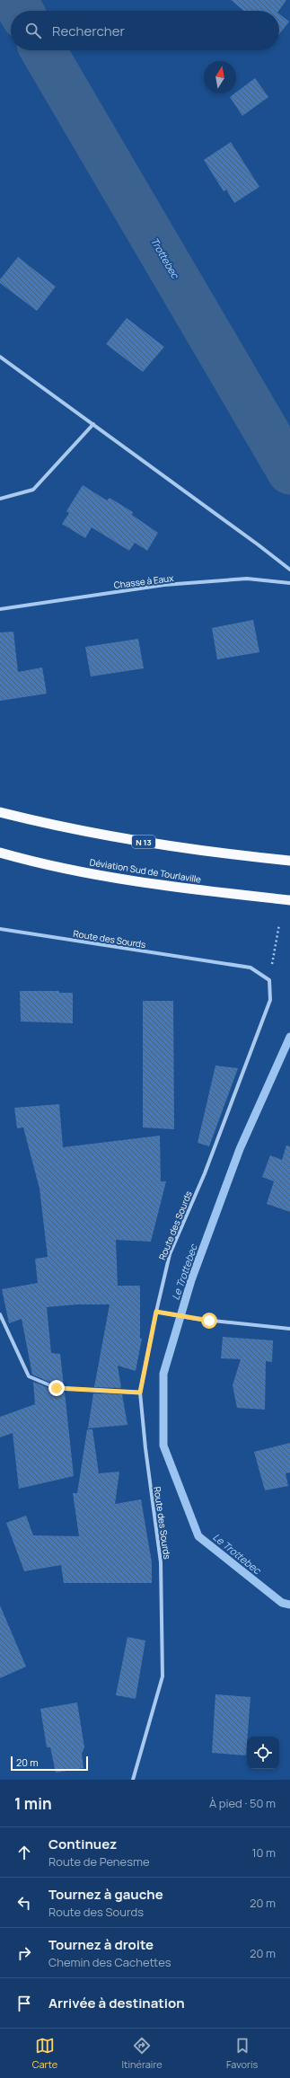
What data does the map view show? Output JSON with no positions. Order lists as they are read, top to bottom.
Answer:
{
  "streets": {
    "highway": ["N 13", "Déviation Sud de Tourlaville"],
    "street": ["Chasse à Eaux", "Route des Sourds"]
  },
  "water": ["Trottebec", "Le Trottebec"],
  "scale_bar": "20 m",
  "north": "top",
  "page": {
    "search": "Rechercher",
    "scale": "20 m",
    "heading": ["1 min", "À pied · 50 m"],
    "list": [
      ["Continuez", "Route de Penesme", "10 m"],
      ["Tournez à gauche", "Route des Sourds", "20 m"],
      ["Tournez à droite", "Chemin des Cachettes", "20 m"],
      "Arrivée à destination"
    ],
    "nav": ["Carte", "Itinéraire", "Favoris"]
  }
}
